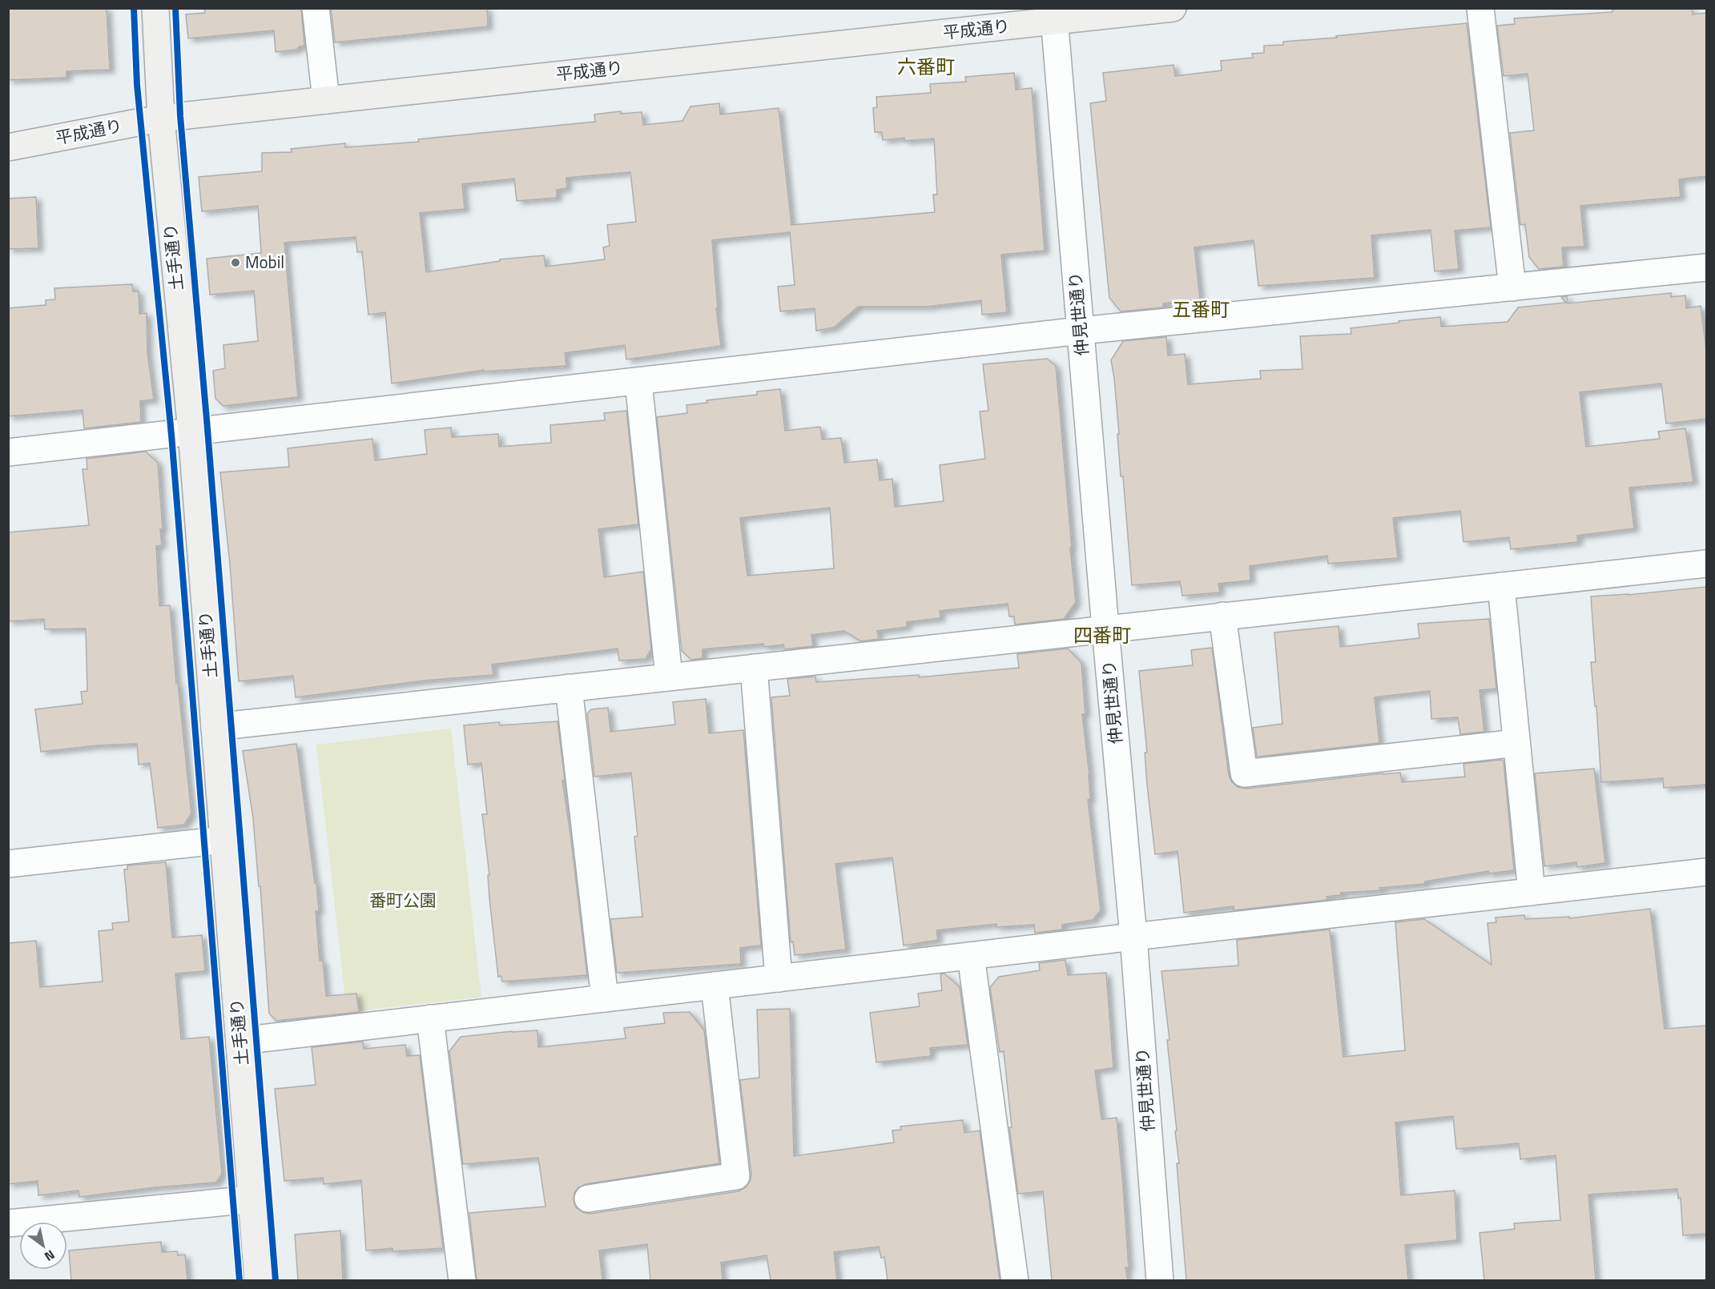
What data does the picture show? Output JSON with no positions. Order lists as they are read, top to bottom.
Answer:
{
  "streets": {
    "street": ["平成通り", "土手通り", "仲見世通り"]
  },
  "crossings": [
    ["平成通り", "土手通り"],
    ["平成通り", "仲見世通り"]
  ],
  "districts": ["六番町", "五番町", "四番町"],
  "parks": ["番町公園"],
  "places": ["Mobil"],
  "north": "bottom right"
}
